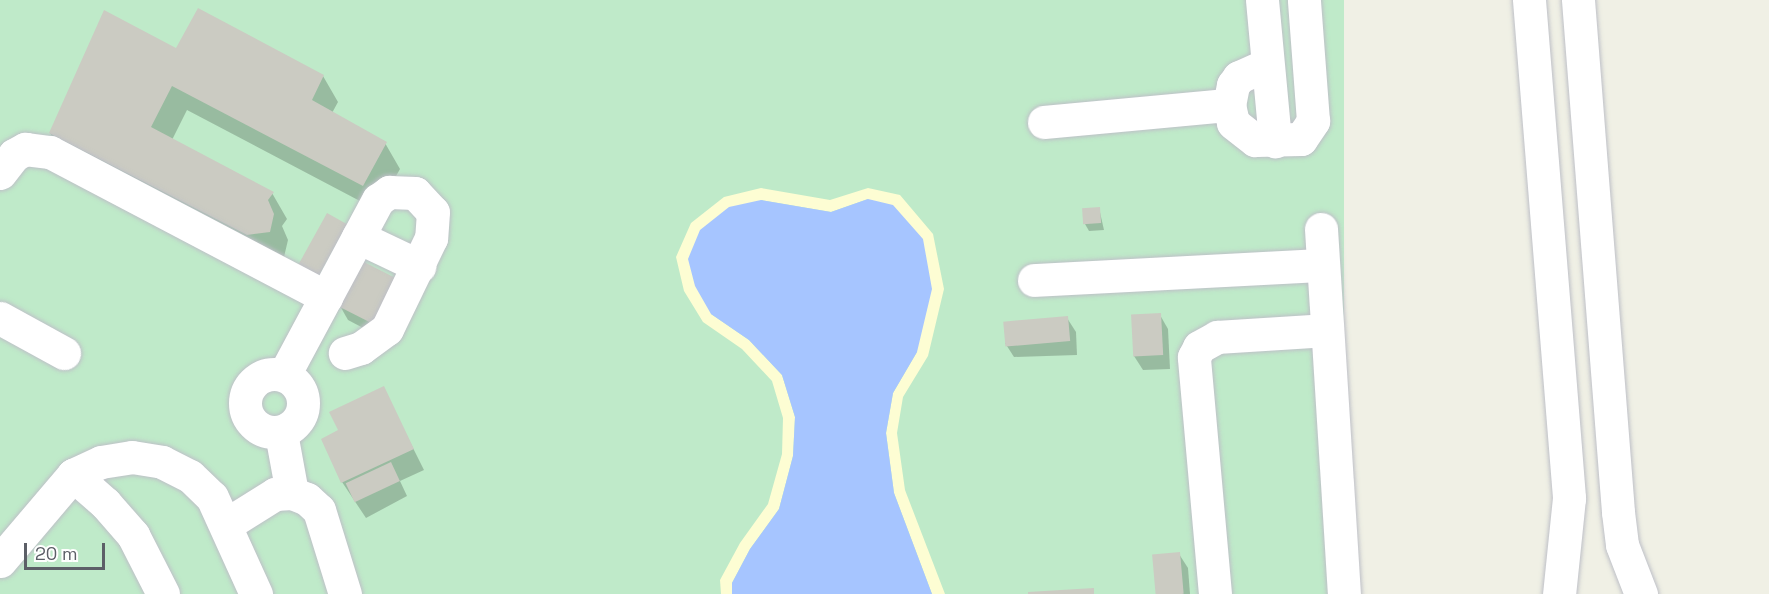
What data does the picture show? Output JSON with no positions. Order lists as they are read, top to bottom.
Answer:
{
  "scale_bar": "20 m"
}
